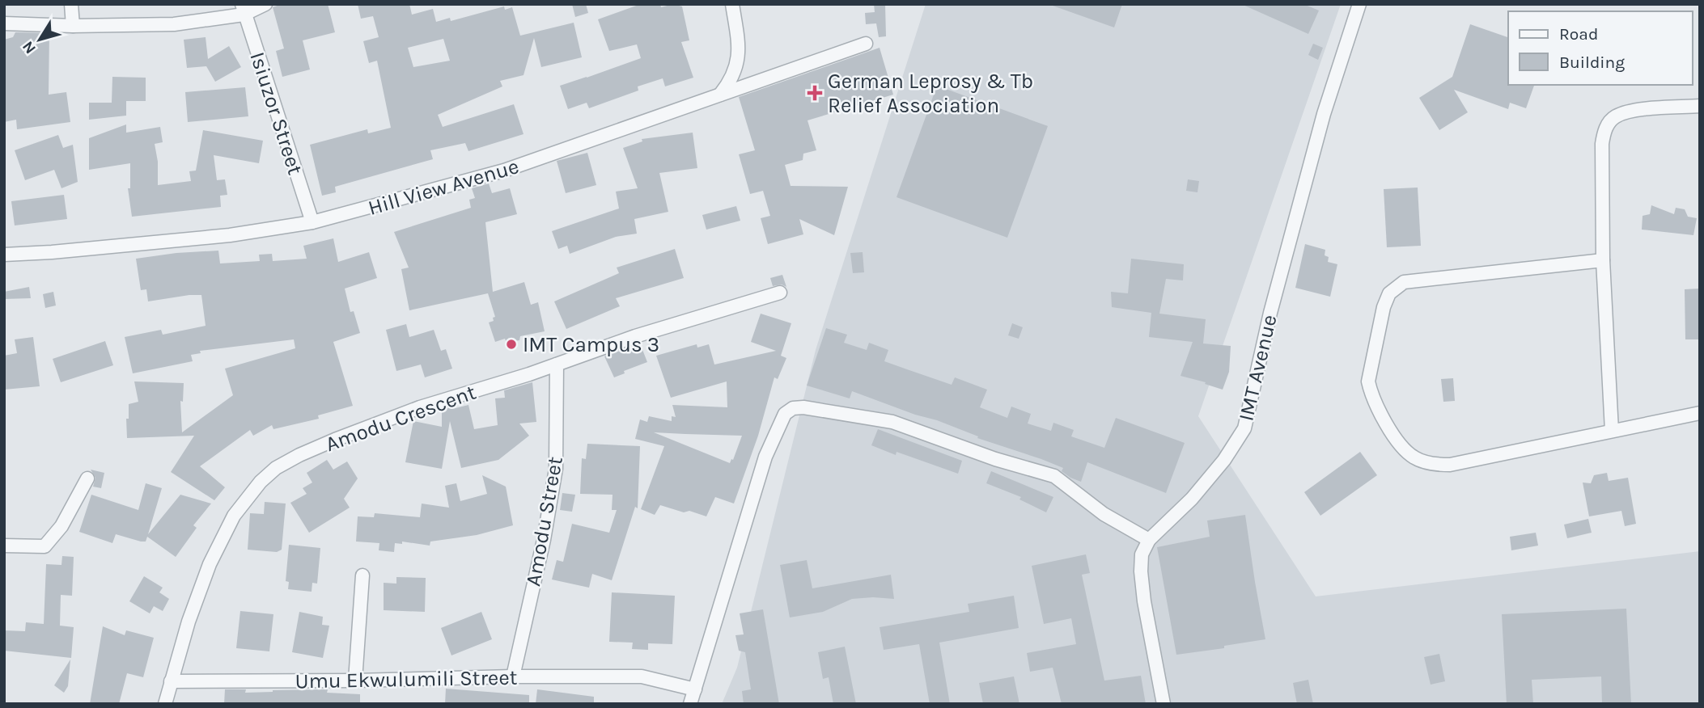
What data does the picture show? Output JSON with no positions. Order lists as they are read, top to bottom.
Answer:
{
  "streets": {
    "street": [
      "Isiuzor Street",
      "Hill View Avenue",
      "IMT Avenue",
      "Amodu Crescent",
      "Amodu Street",
      "Umu Ekwulumili Street"
    ]
  },
  "crossings": [
    ["Isiuzor Street", "Hill View Avenue"],
    ["Amodu Crescent", "Amodu Street"],
    ["Amodu Crescent", "Umu Ekwulumili Street"],
    ["Amodu Street", "Umu Ekwulumili Street"]
  ],
  "places": {
    "health": ["German Leprosy & Tb Relief Association"],
    "other": ["IMT Campus 3"]
  },
  "legend": ["Road", "Building"],
  "north": "bottom left"
}
